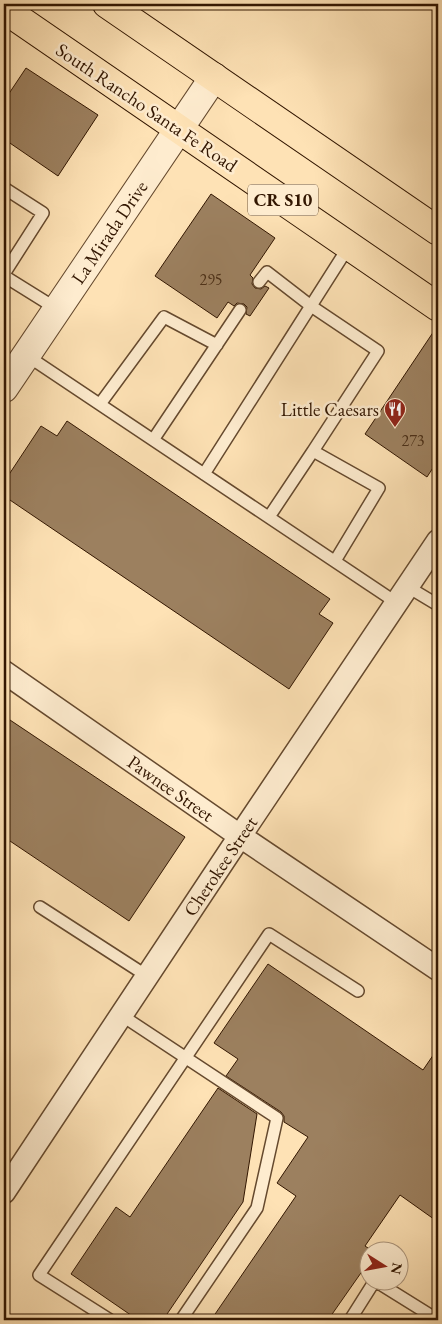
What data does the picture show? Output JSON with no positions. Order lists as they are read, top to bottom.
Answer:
{
  "streets": {
    "main road": ["South Rancho Santa Fe Road", "CR S10"],
    "street": ["La Mirada Drive", "Pawnee Street", "Cherokee Street"]
  },
  "crossings": [
    ["South Rancho Santa Fe Road", "La Mirada Drive"],
    ["Pawnee Street", "Cherokee Street"]
  ],
  "places": {
    "restaurant": ["Little Caesars"]
  },
  "house_numbers": ["295", "273"],
  "north": "right"
}
